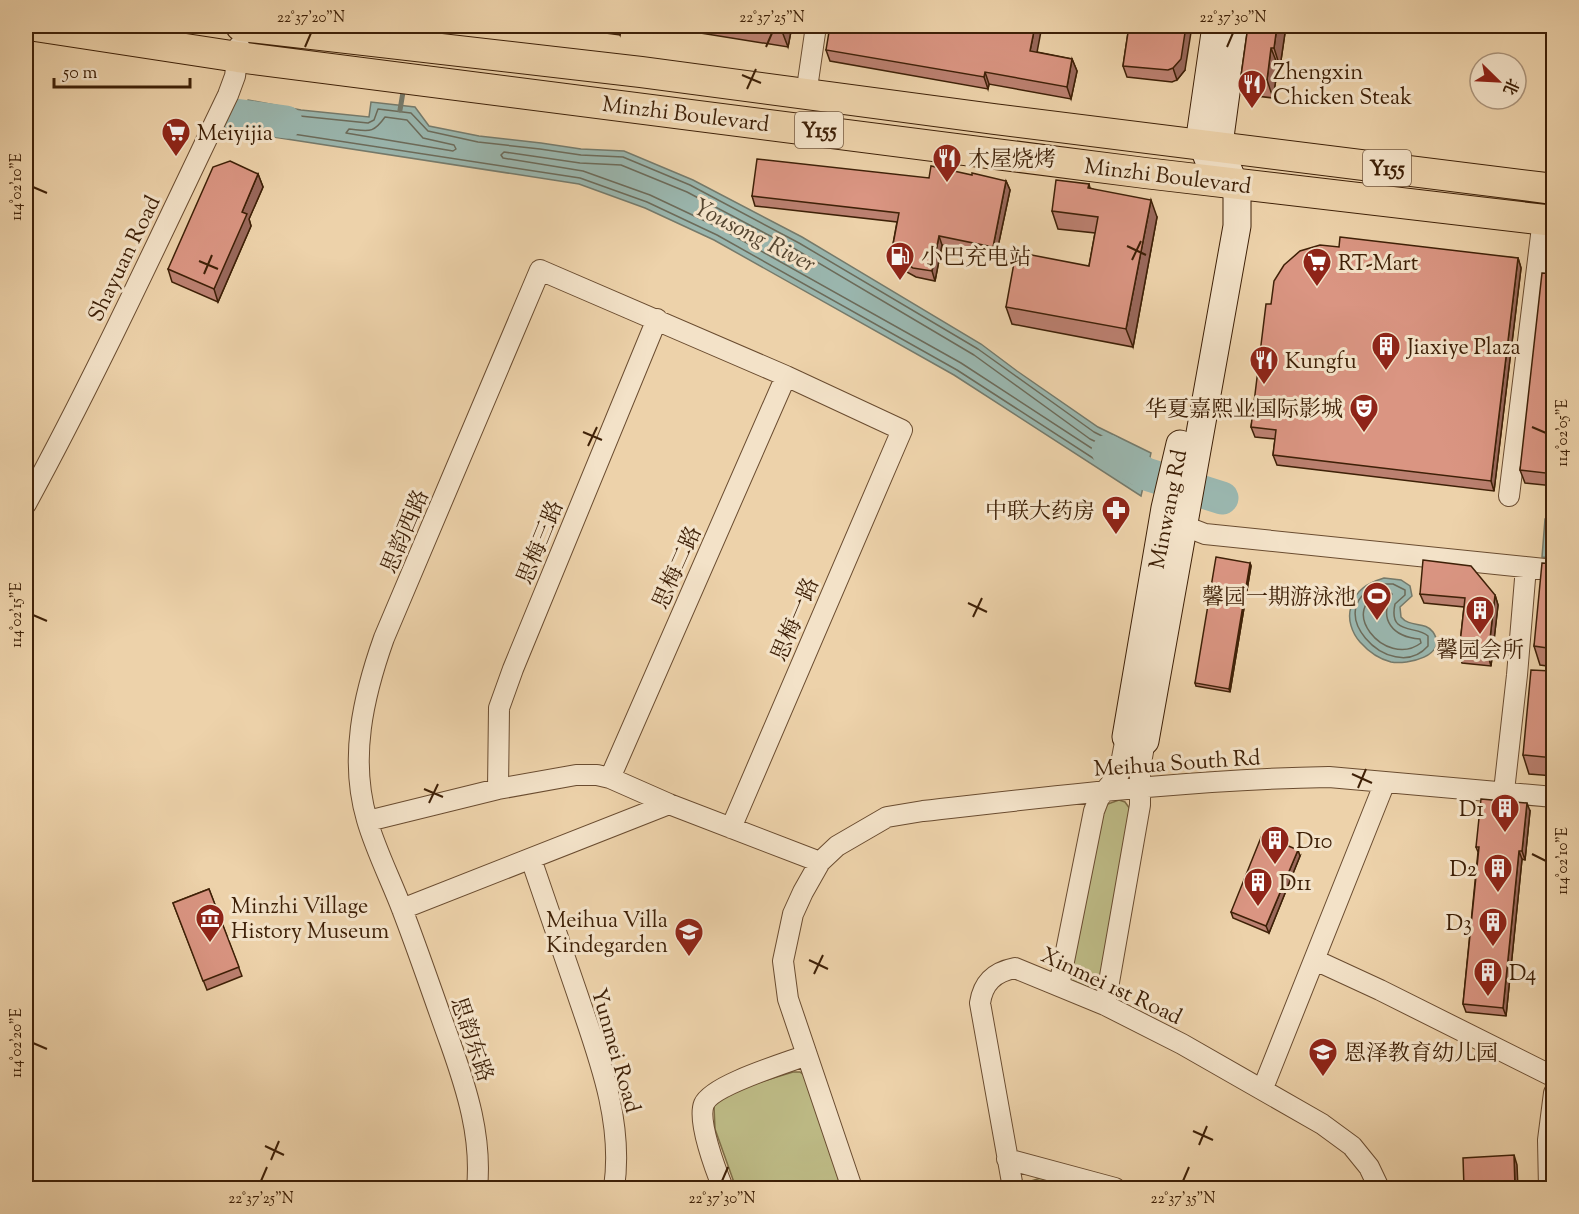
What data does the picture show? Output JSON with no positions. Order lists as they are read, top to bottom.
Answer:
{
  "streets": {
    "main road": ["Minzhi Boulevard", "Y155", "Minwang Rd"],
    "street": [
      "Shayuan Road",
      "思韵西路",
      "思梅三路",
      "思梅二路",
      "思梅一路",
      "Meihua South Rd",
      "Xinmei 1st Road",
      "思韵东路",
      "Yunmei Road"
    ]
  },
  "crossings": [
    ["Minzhi Boulevard", "Shayuan Road"],
    ["Minzhi Boulevard", "Minwang Rd"],
    ["Minwang Rd", "Meihua South Rd"],
    ["Minwang Rd", "Xinmei 1st Road"],
    ["思韵西路", "思梅三路"],
    ["思韵西路", "思韵东路"],
    ["思梅二路", "思梅一路"]
  ],
  "water": ["Yousong River"],
  "places": {
    "restaurant": ["Zhengxin Chicken Steak", "木屋烧烤", "Kungfu"],
    "supermarket": ["Meiyijia", "RT-Mart"],
    "fuel station": ["小巴充电站"],
    "building": [
      "Jiaxiye Plaza",
      "馨园会所",
      "D1",
      "D10",
      "D2",
      "D11",
      "D3",
      "D4"
    ],
    "theatre": ["华夏嘉熙业国际影城"],
    "pharmacy": ["中联大药房"],
    "sports": ["馨园一期游泳池"],
    "museum": ["Minzhi Village History Museum"],
    "school or university": ["Meihua Villa Kindegarden", "恩泽教育幼儿园"]
  },
  "scale_bar": "50 m",
  "north": "bottom right",
  "coordinates": [
    "22°37'20\"N",
    "22°37'25\"N",
    "22°37'30\"N",
    "114°02'10\"E",
    "114°02'05\"E",
    "114°02'15\"E",
    "114°02'20\"E",
    "22°37'35\"N"
  ]
}
